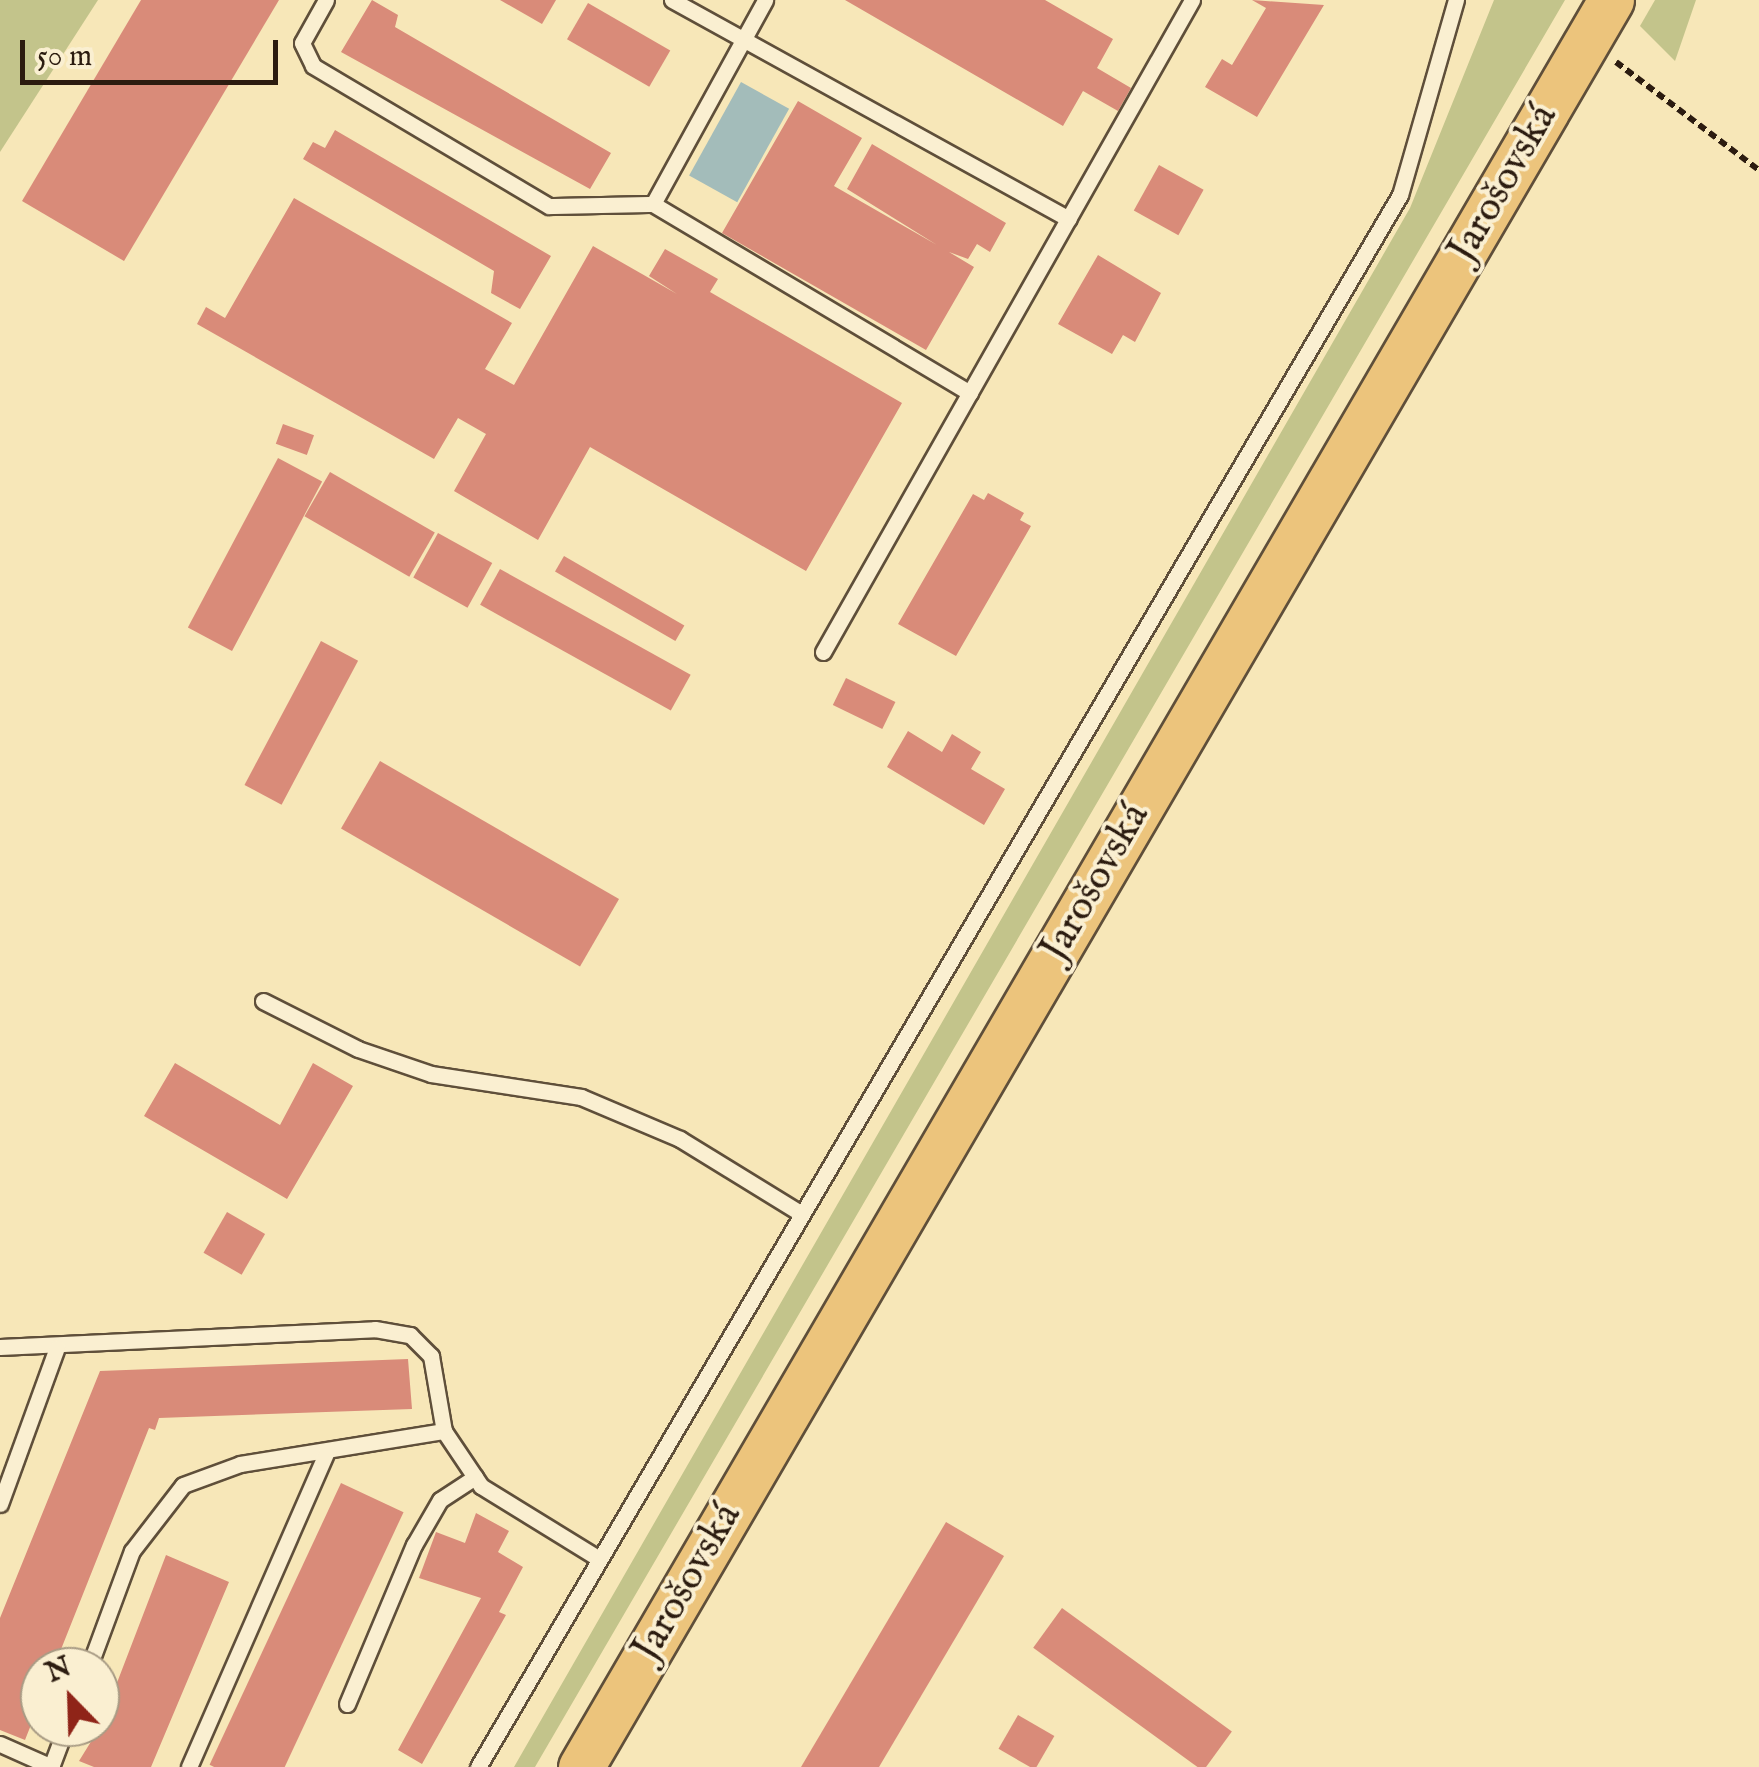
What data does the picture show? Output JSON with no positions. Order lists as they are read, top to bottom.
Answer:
{
  "streets": {
    "main road": ["Jarošovská"]
  },
  "scale_bar": "50 m",
  "north": "top left"
}
